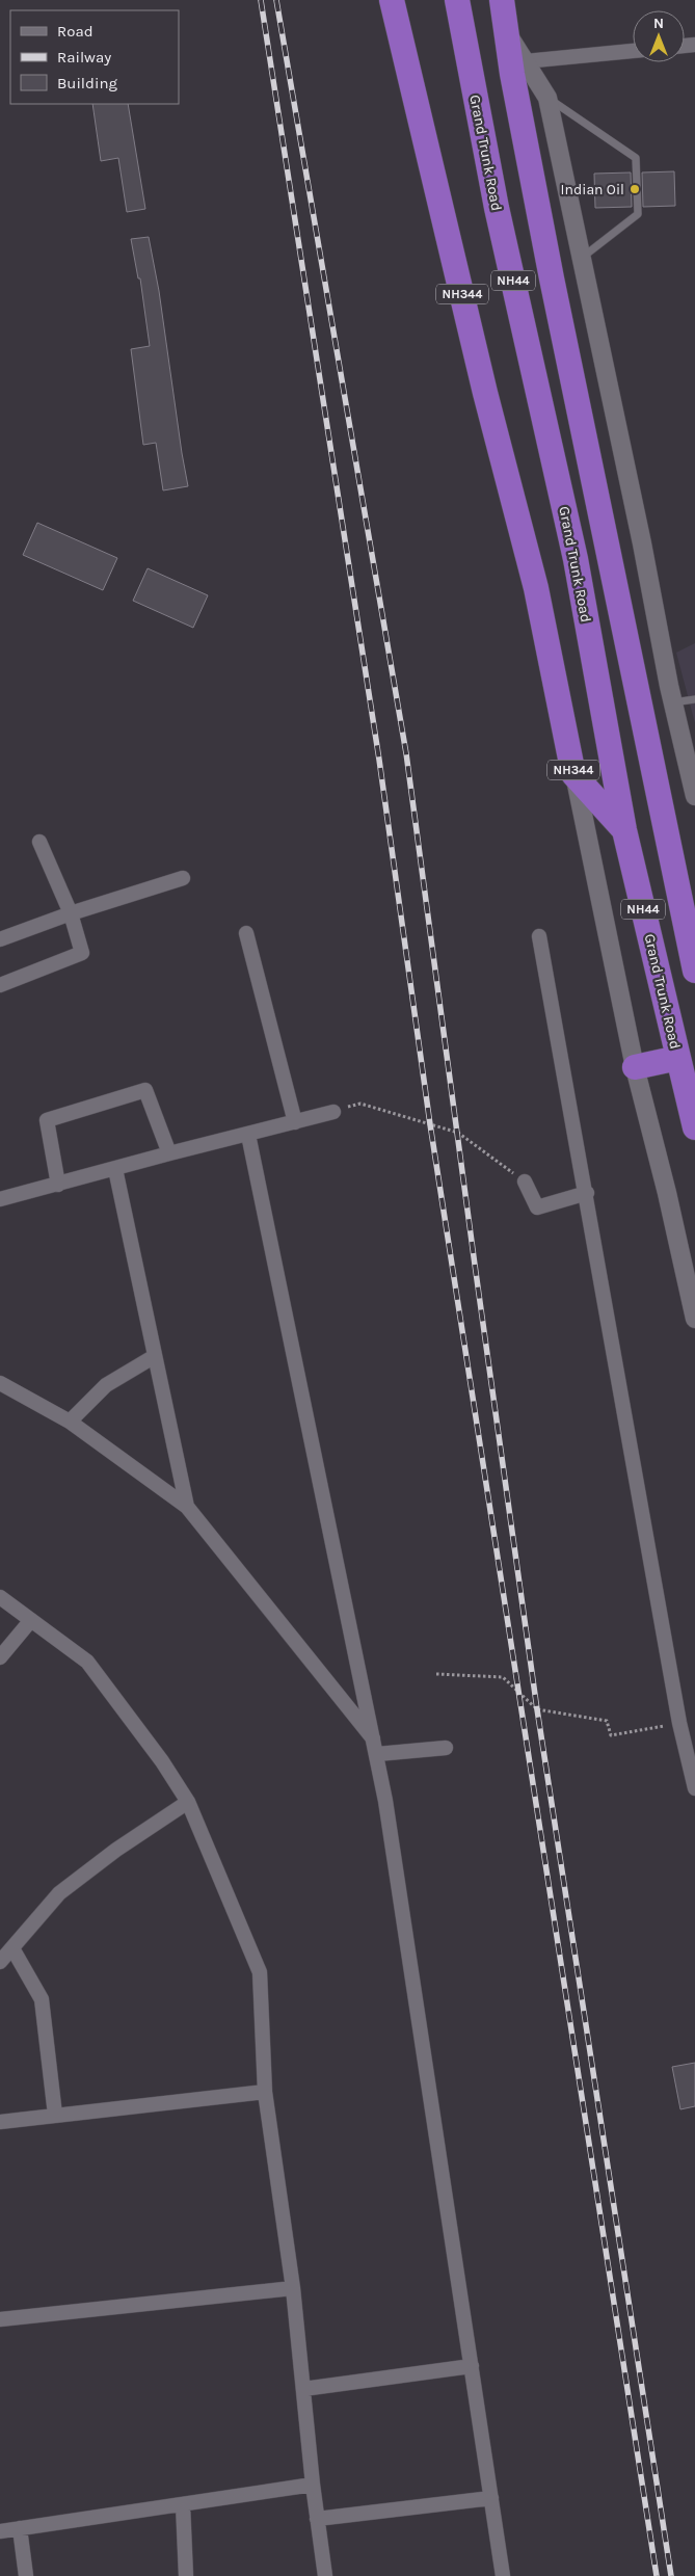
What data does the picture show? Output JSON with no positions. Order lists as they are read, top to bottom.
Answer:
{
  "streets": {
    "highway": ["Grand Trunk Road", "NH44", "NH344"]
  },
  "crossings": [
    ["Grand Trunk Road", "NH344"]
  ],
  "places": ["Indian Oil"],
  "legend": ["Road", "Railway", "Building"],
  "north": "top"
}
